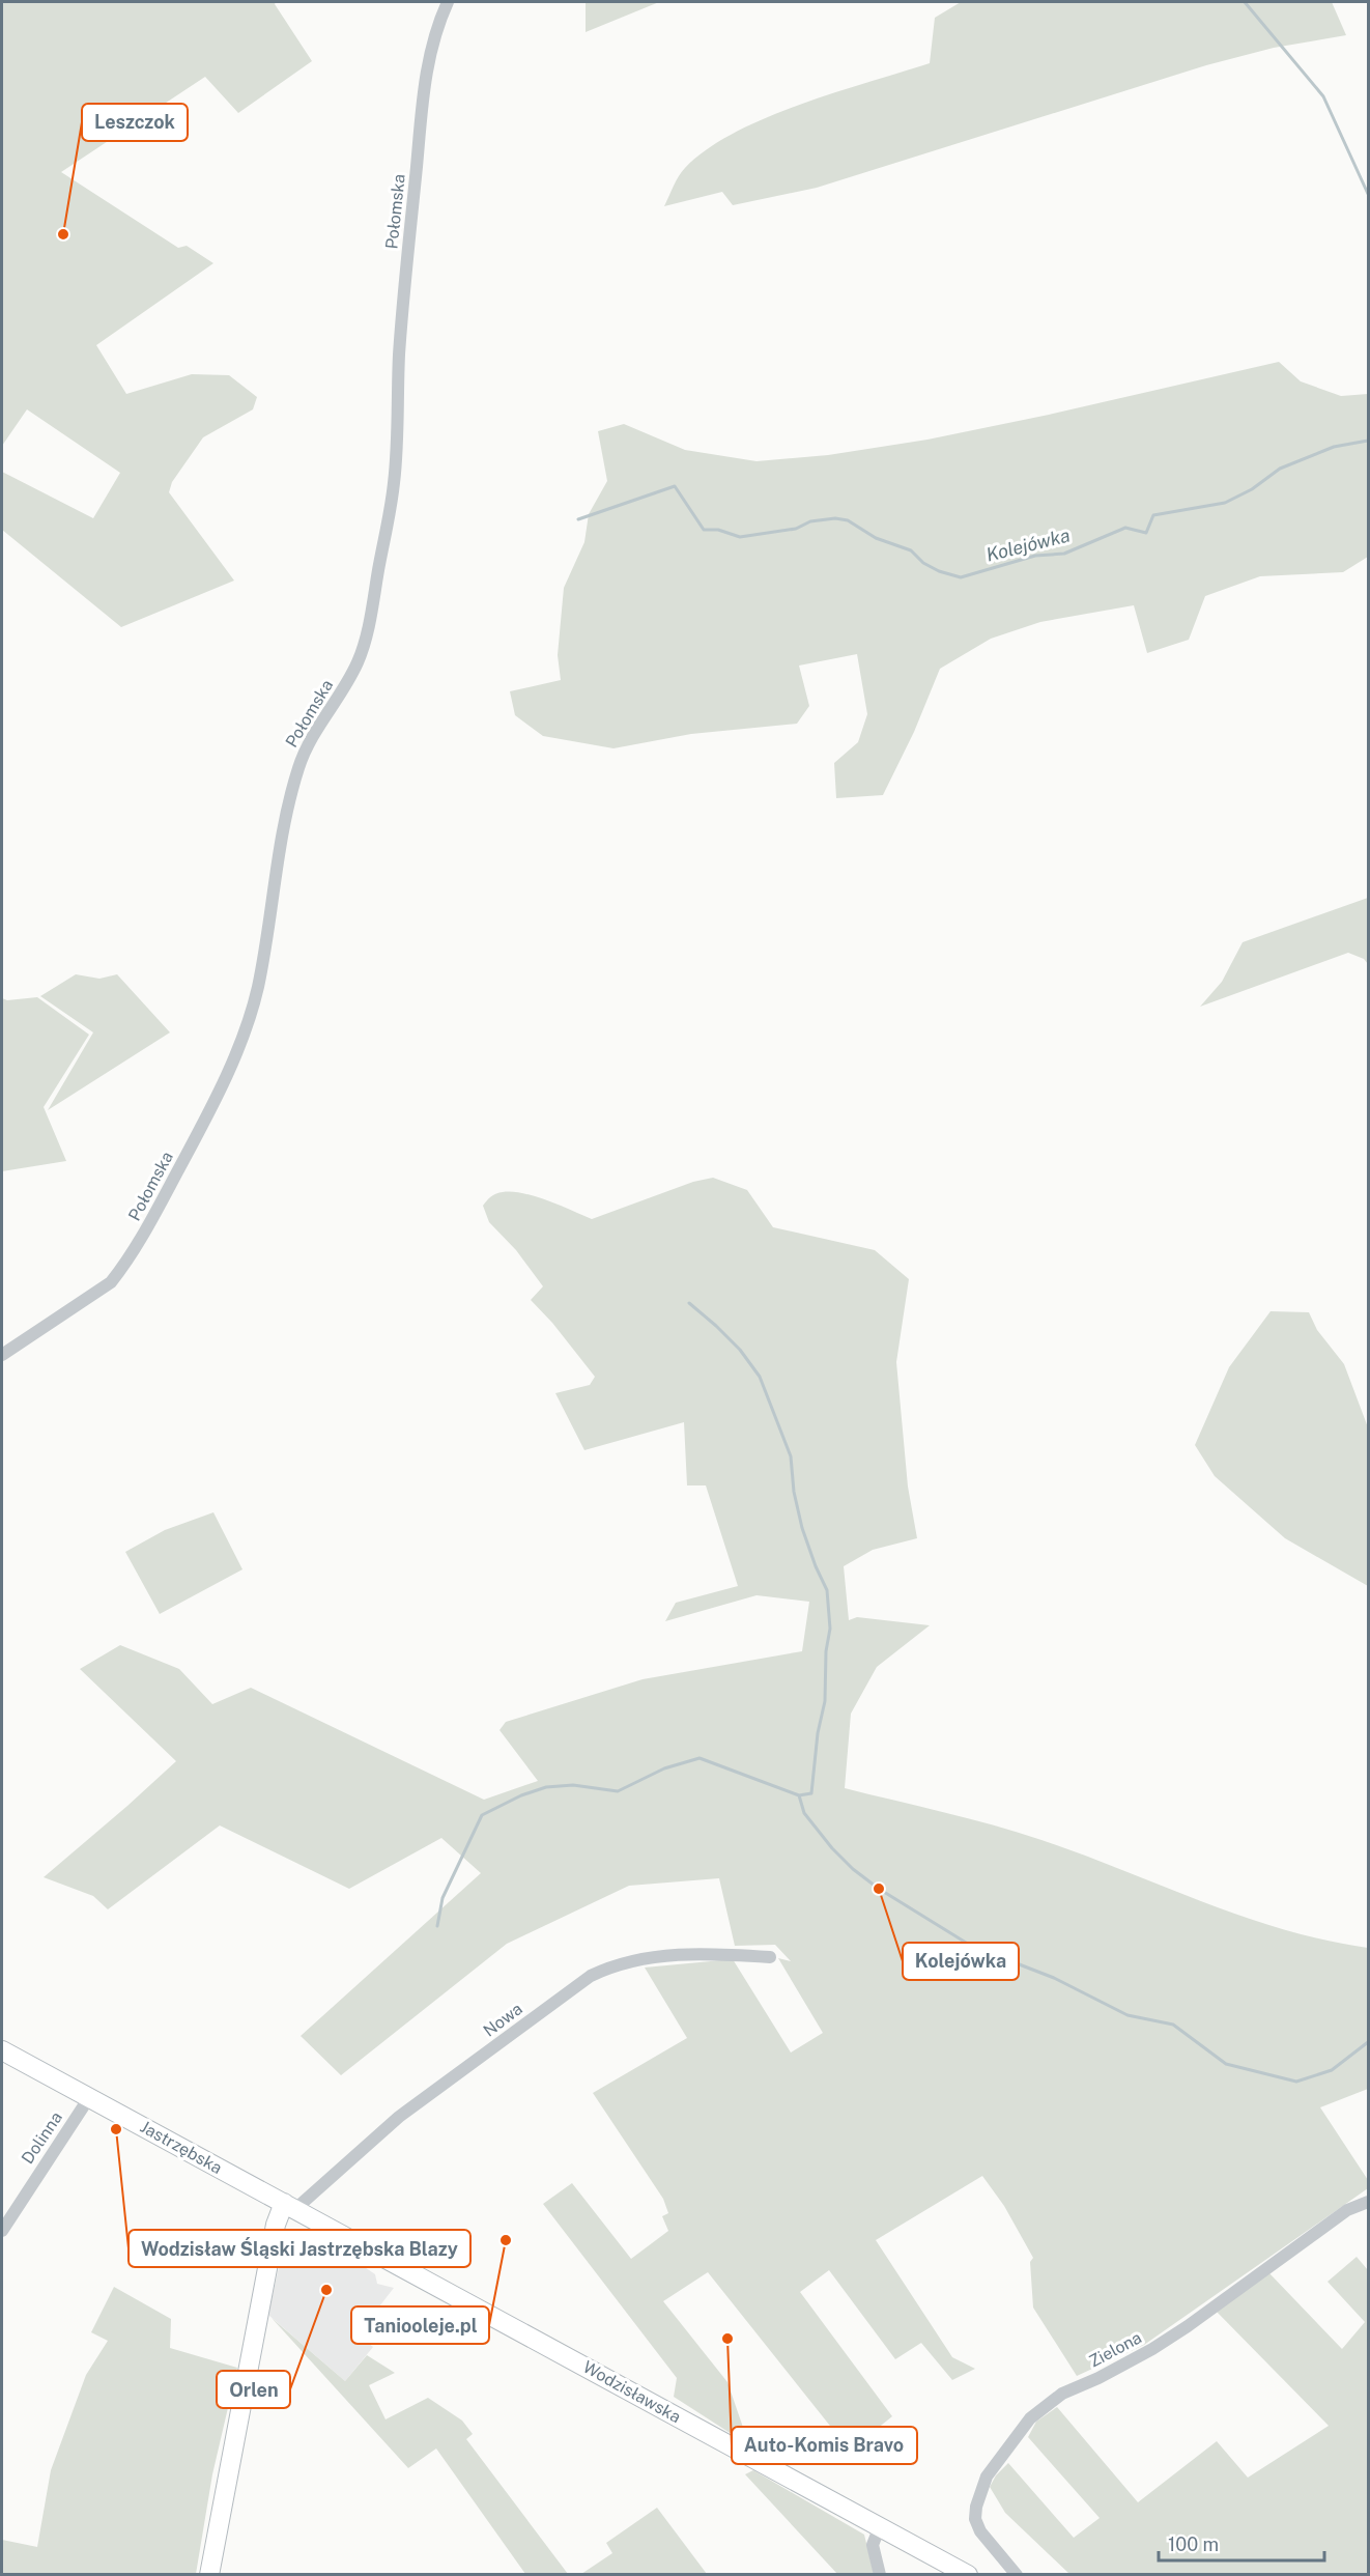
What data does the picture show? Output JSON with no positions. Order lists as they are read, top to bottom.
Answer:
{
  "streets": {
    "main road": ["Jastrzębska", "Wodzisławska"],
    "street": [
      "Połomska",
      "Nowa",
      "Dolinna",
      "Zielona"
    ]
  },
  "crossings": [
    ["Nowa", "Jastrzębska"],
    ["Nowa", "Wodzisławska"],
    ["Dolinna", "Jastrzębska"],
    ["Jastrzębska", "Wodzisławska"]
  ],
  "water": ["Kolejówka"],
  "places": [
    "Leszczok",
    "Kolejówka",
    "Wodzisław Śląski Jastrzębska Blazy",
    "Taniooleje.pl",
    "Orlen",
    "Auto-Komis Bravo"
  ],
  "scale_bar": "100 m"
}
